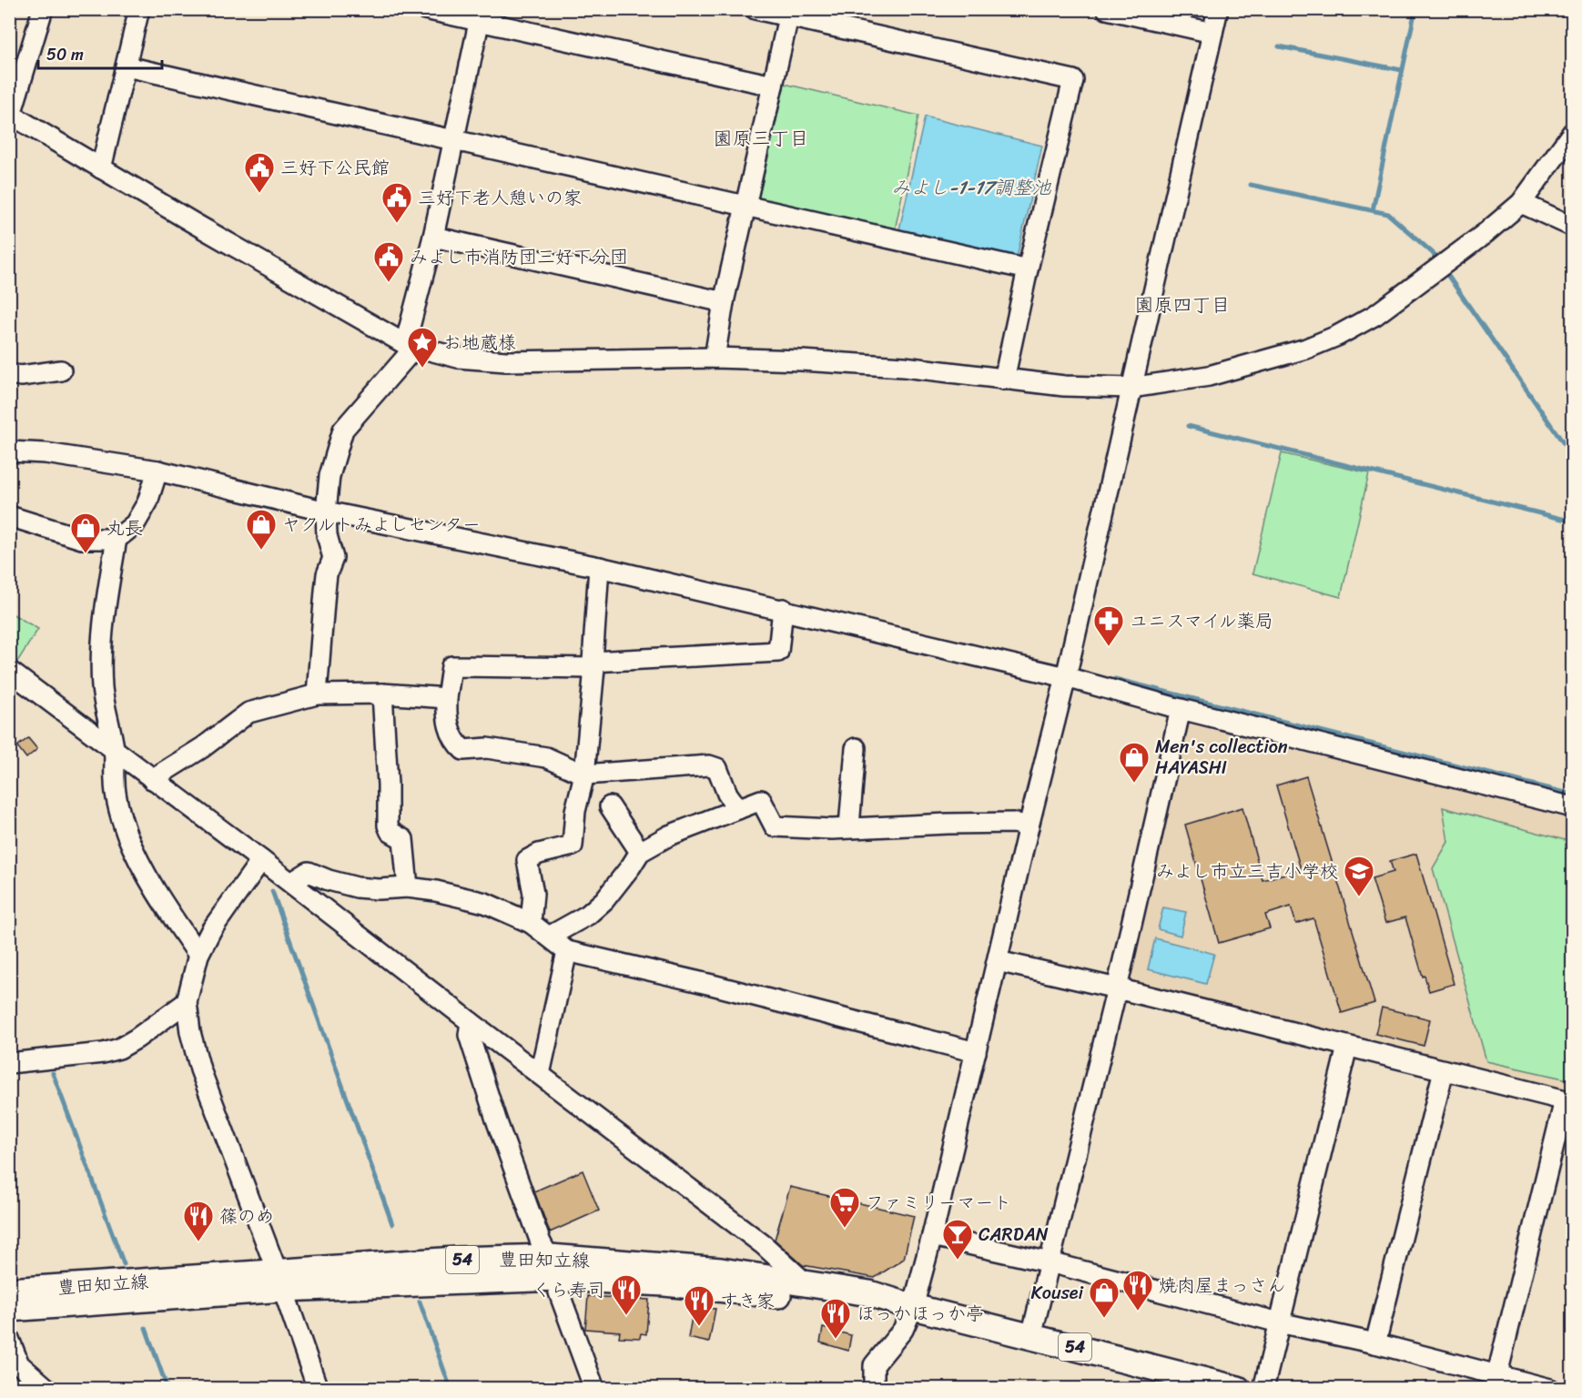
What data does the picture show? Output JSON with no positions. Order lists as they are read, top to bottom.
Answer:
{
  "streets": {
    "main road": ["54", "豊田知立線"]
  },
  "districts": ["園原三丁目", "園原四丁目"],
  "water": ["みよし-1-17調整池"],
  "places": {
    "public building": ["三好下公民館", "三好下老人憩いの家", "みよし市消防団三好下分団"],
    "place": ["お地蔵様"],
    "shop": [
      "ヤクルトみよしセンター",
      "丸長",
      "Men's collection HAYASHI",
      "Kousei"
    ],
    "pharmacy": ["ユニスマイル薬局"],
    "school or university": ["みよし市立三吉小学校"],
    "supermarket": ["ファミリーマート"],
    "restaurant": [
      "篠のめ",
      "焼肉屋まっさん",
      "くら寿司",
      "すき家",
      "ほっかほっか亭"
    ],
    "bar": ["CARDAN"]
  },
  "scale_bar": "50 m"
}
